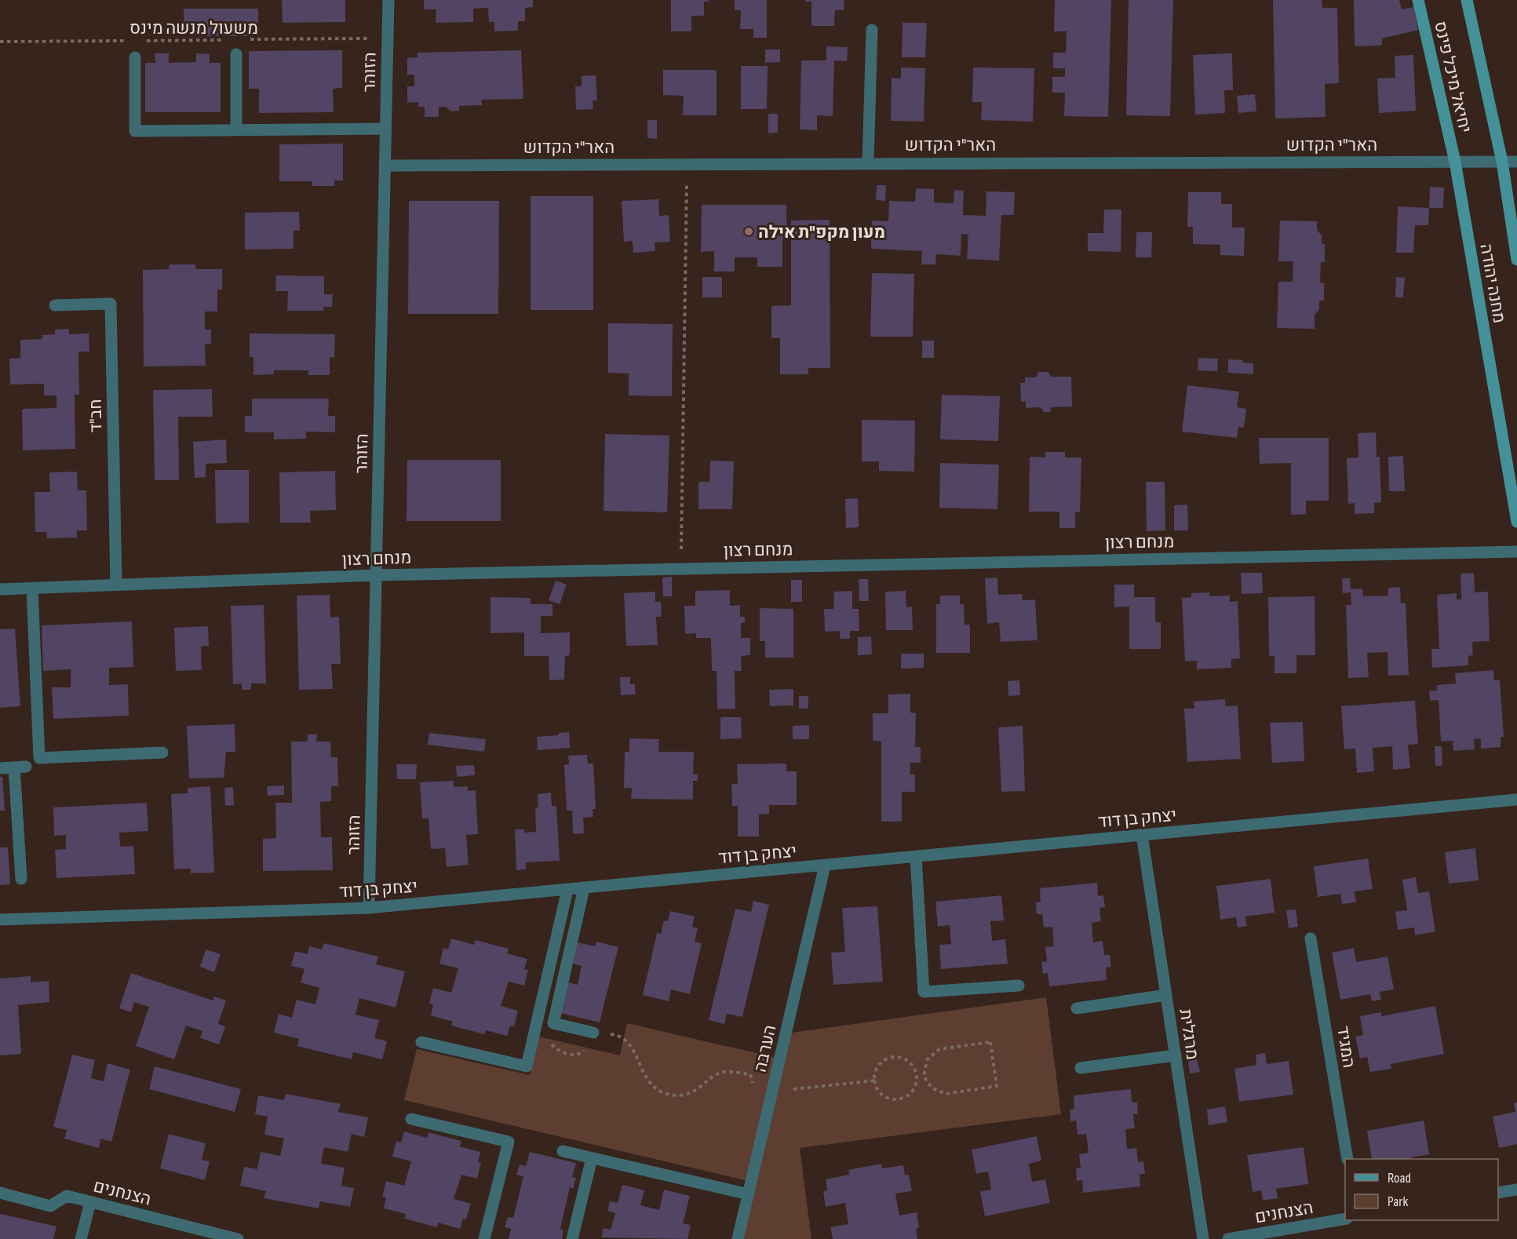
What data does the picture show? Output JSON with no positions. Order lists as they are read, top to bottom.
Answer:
{
  "streets": {
    "main road": ["יחיאל מיכל פינס", "מחנה יהודה"],
    "street": [
      "הזוהר",
      "האר\"י הקדוש",
      "חב\"ד",
      "מנחם רצון",
      "יצחק בן דוד",
      "מרגלית",
      "המגיד",
      "הערבה",
      "הצנחנים"
    ],
    "path": ["משעול מנשה מינס"]
  },
  "crossings": [
    ["משעול מנשה מינס", "הזוהר"],
    ["הזוהר", "האר\"י הקדוש"],
    ["הזוהר", "מנחם רצון"],
    ["הזוהר", "יצחק בן דוד"],
    ["יחיאל מיכל פינס", "האר\"י הקדוש"],
    ["יחיאל מיכל פינס", "מחנה יהודה"],
    ["האר\"י הקדוש", "מחנה יהודה"],
    ["חב\"ד", "מנחם רצון"],
    ["יצחק בן דוד", "מרגלית"],
    ["יצחק בן דוד", "הערבה"]
  ],
  "places": ["מעון מקפ\"ת אילה"],
  "legend": ["Road", "Park"]
}
